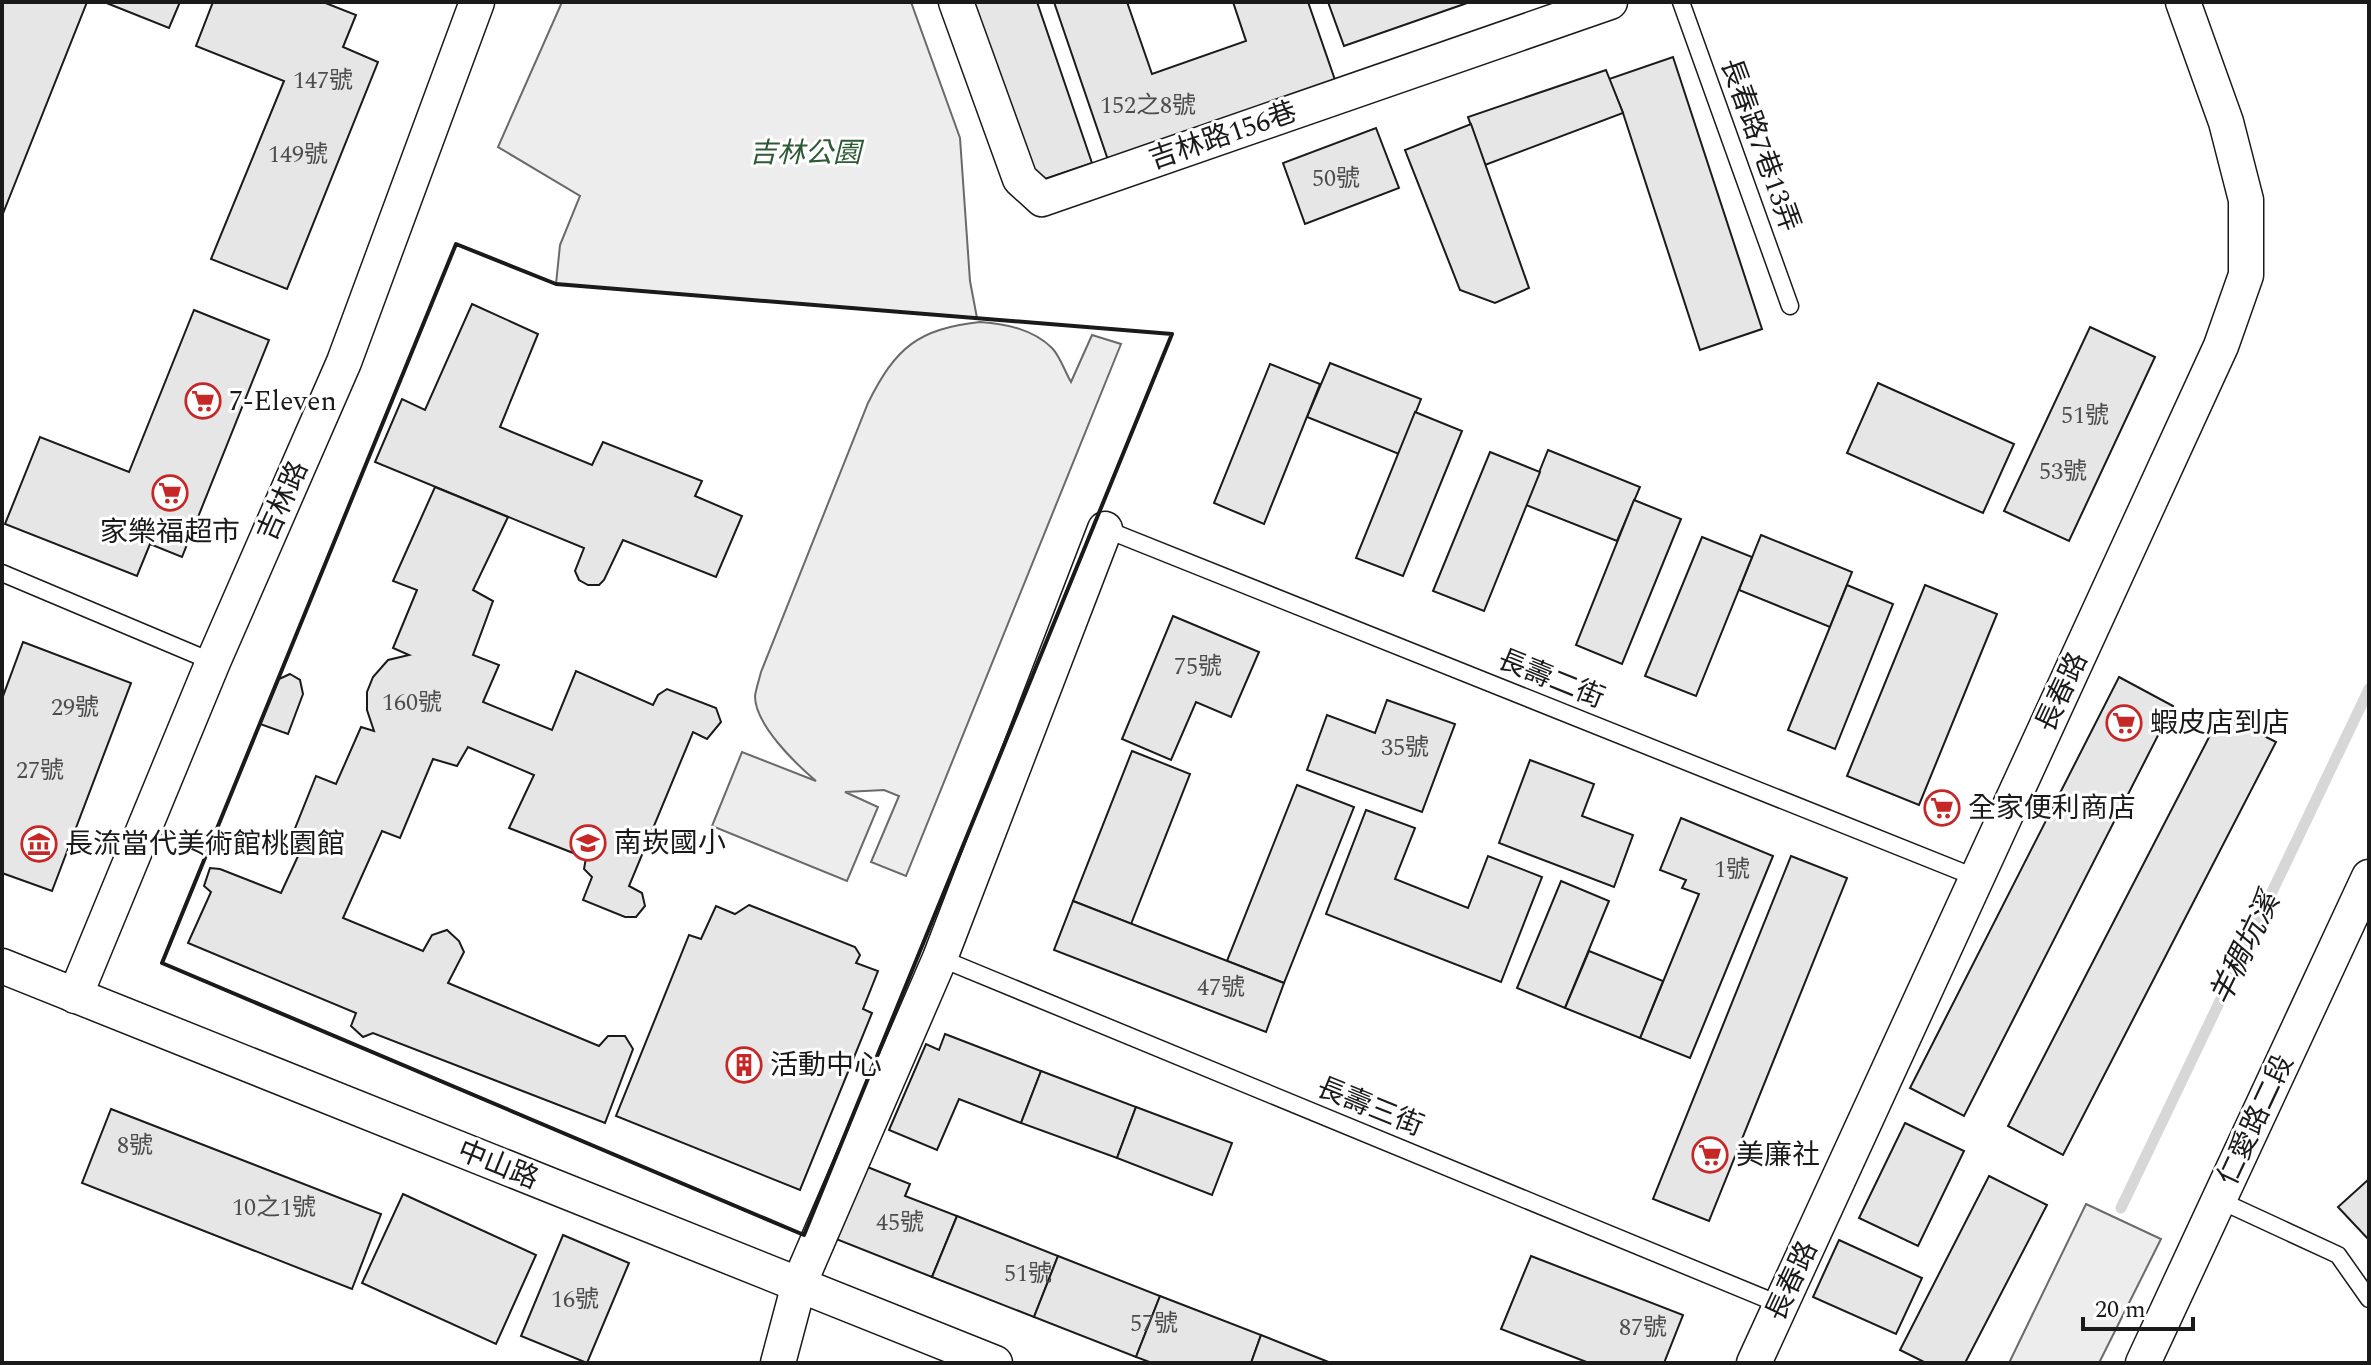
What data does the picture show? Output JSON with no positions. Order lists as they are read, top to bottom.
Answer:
{
  "streets": {
    "street": [
      "吉林路156巷",
      "吉林路",
      "長春路",
      "仁愛路二段",
      "中山路"
    ],
    "lane": ["長春路7巷13弄", "長壽二街", "長壽三街"]
  },
  "crossings": [
    ["吉林路", "中山路"],
    ["長壽二街", "長春路"],
    ["長春路", "長壽三街"]
  ],
  "water": ["羊稠坑溪"],
  "parks": ["吉林公園"],
  "places": {
    "supermarket": [
      "7-Eleven",
      "家樂福超市",
      "蝦皮店到店",
      "全家便利商店",
      "美廉社"
    ],
    "school or university": ["南崁國小"],
    "museum": ["長流當代美術館桃園館"],
    "building": ["活動中心"]
  },
  "house_numbers": [
    "147號",
    "152之8號",
    "149號",
    "50號",
    "51號",
    "53號",
    "75號",
    "160號",
    "29號",
    "35號",
    "27號",
    "1號",
    "47號",
    "8號",
    "10之1號",
    "45號",
    "51號",
    "16號",
    "57號",
    "87號"
  ],
  "scale_bar": "20 m"
}
